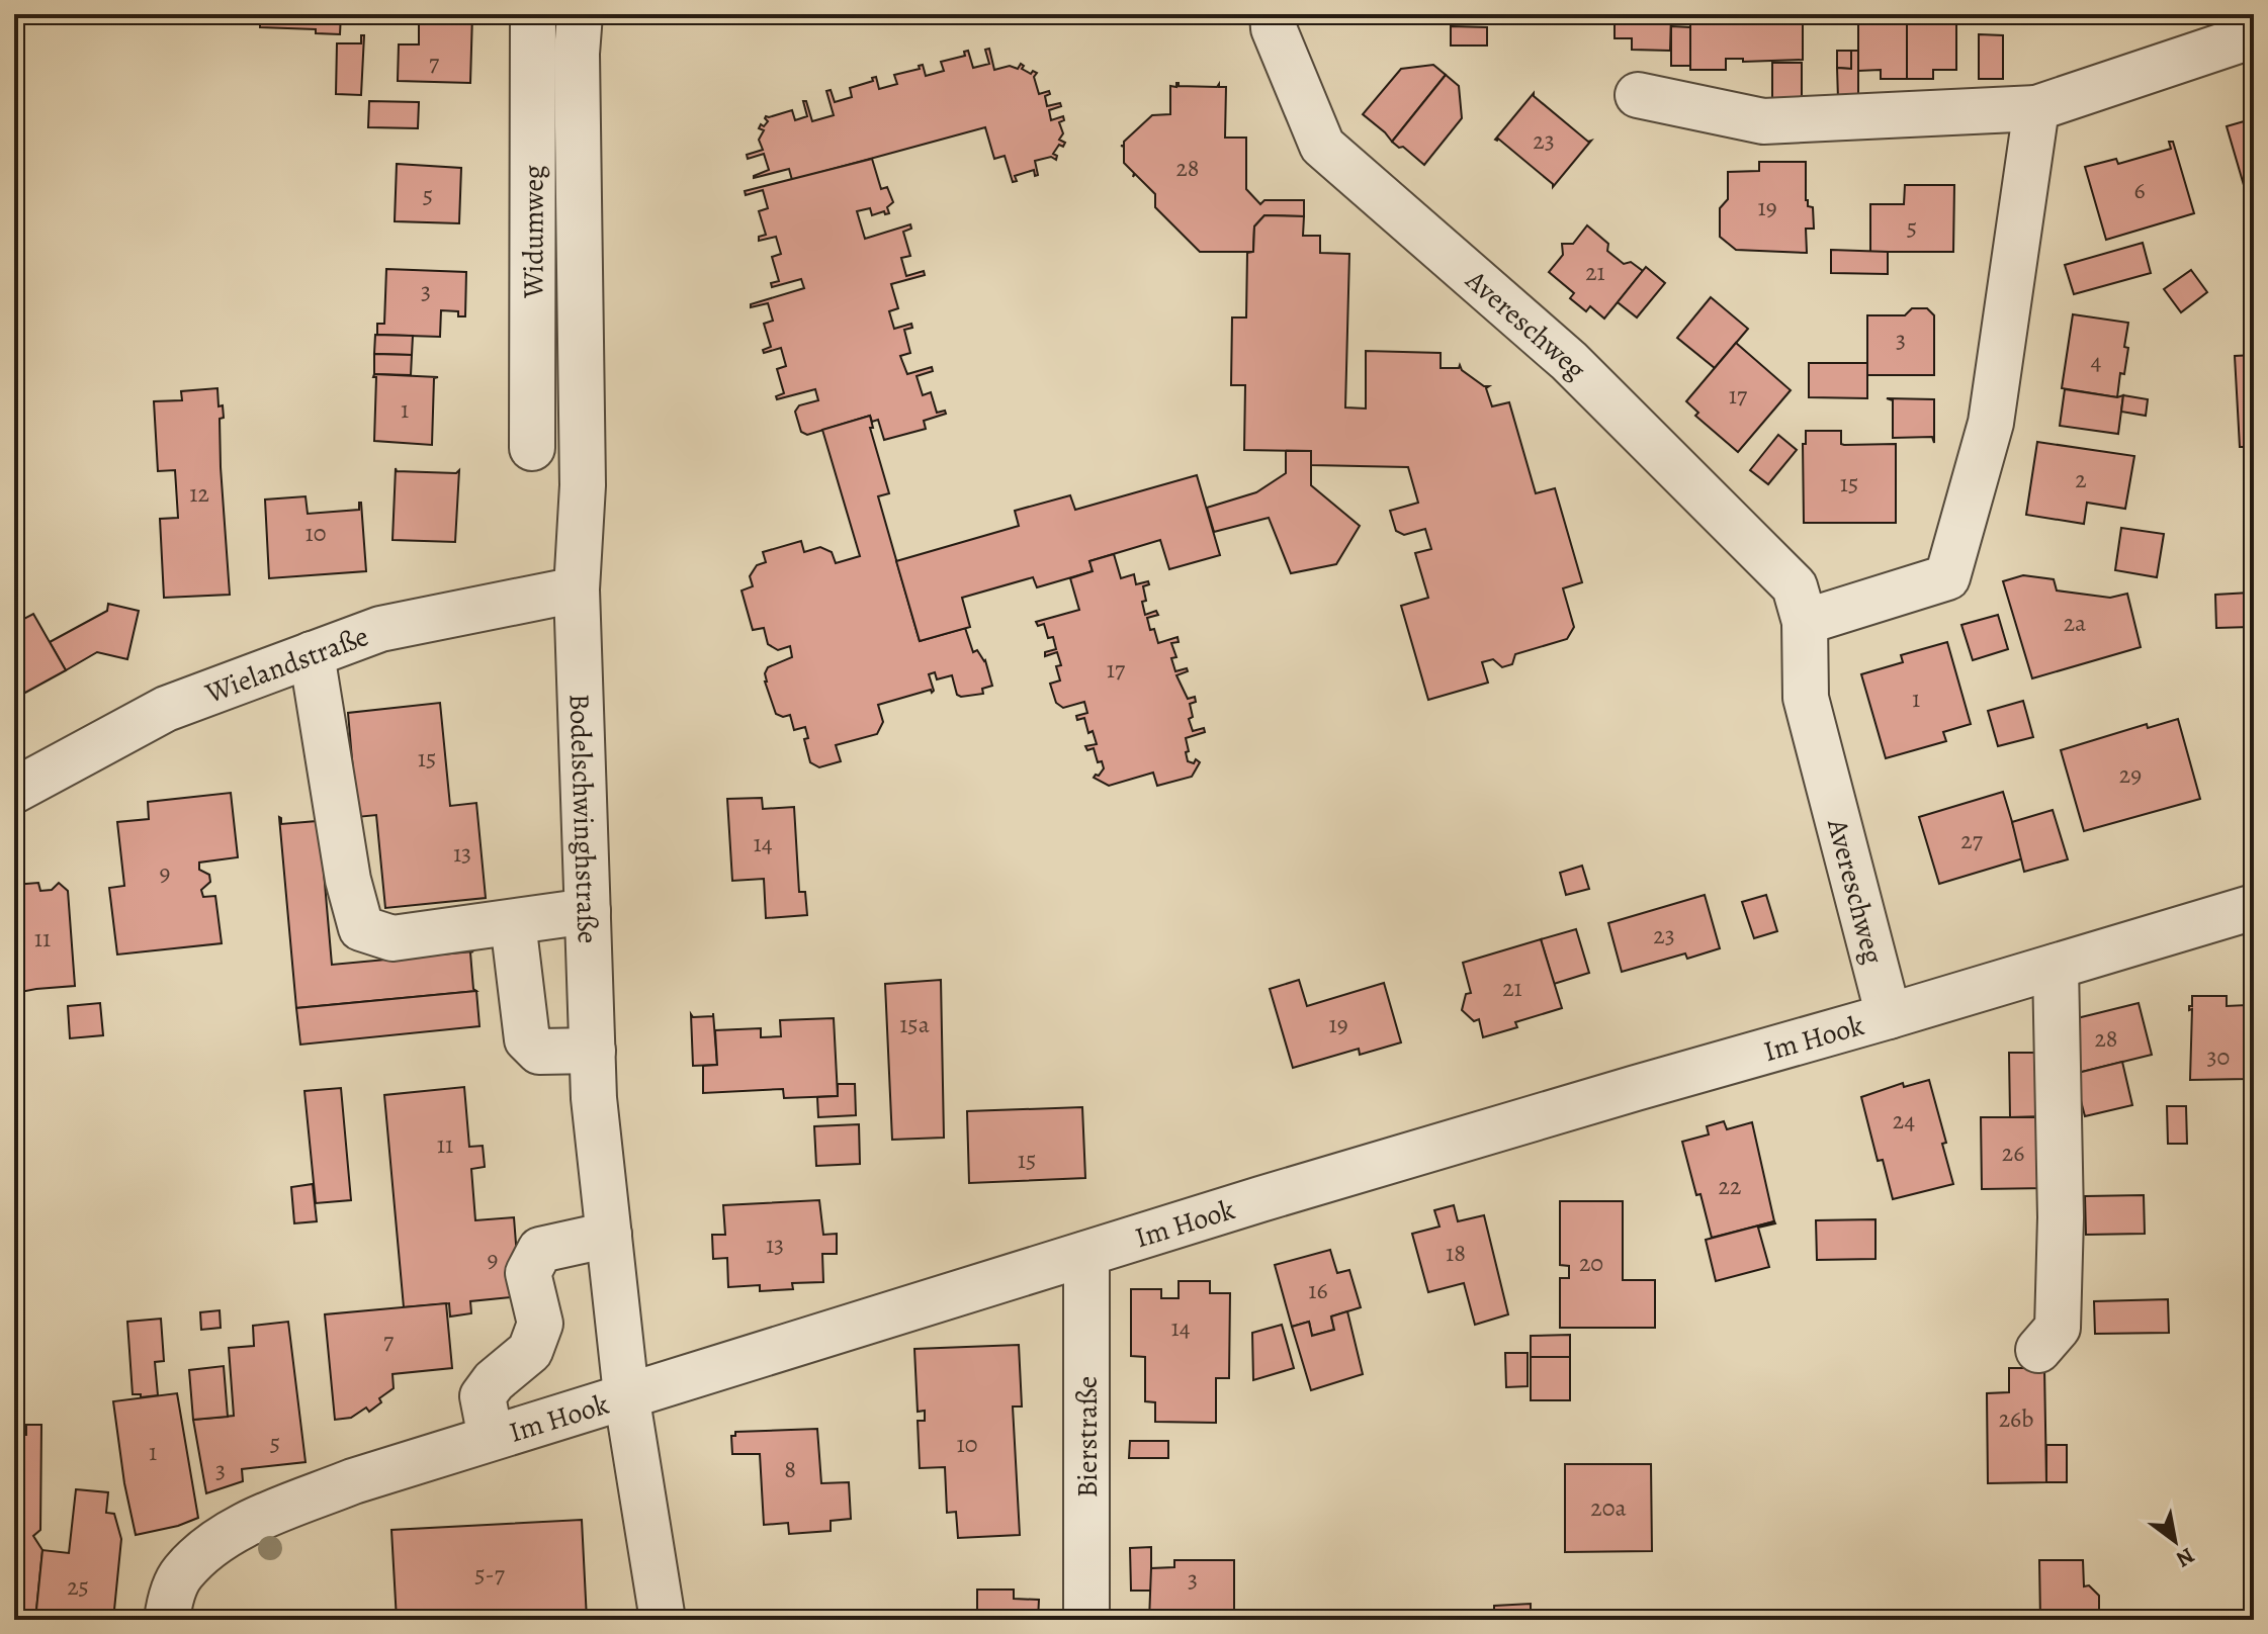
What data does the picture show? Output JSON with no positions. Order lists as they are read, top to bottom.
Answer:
{
  "streets": {
    "street": [
      "Widumweg",
      "Avereschweg",
      "Wielandstraße",
      "Bodelschwinghstraße",
      "Im Hook",
      "Bierstraße"
    ]
  },
  "crossings": [
    ["Avereschweg", "Im Hook"],
    ["Wielandstraße", "Bodelschwinghstraße"],
    ["Bodelschwinghstraße", "Im Hook"],
    ["Im Hook", "Bierstraße"]
  ],
  "house_numbers": [
    "7",
    "23",
    "28",
    "6",
    "5",
    "19",
    "5",
    "21",
    "3",
    "3",
    "4",
    "17",
    "1",
    "2",
    "15",
    "12",
    "10",
    "2a",
    "17",
    "1",
    "15",
    "29",
    "27",
    "14",
    "13",
    "9",
    "23",
    "11",
    "21",
    "15a",
    "19",
    "28",
    "30",
    "24",
    "11",
    "26",
    "15",
    "22",
    "13",
    "18",
    "9",
    "20",
    "16",
    "14",
    "7",
    "26b",
    "5",
    "10",
    "1",
    "8",
    "3",
    "20a",
    "5-7",
    "3",
    "25"
  ],
  "north": "bottom right"
}
